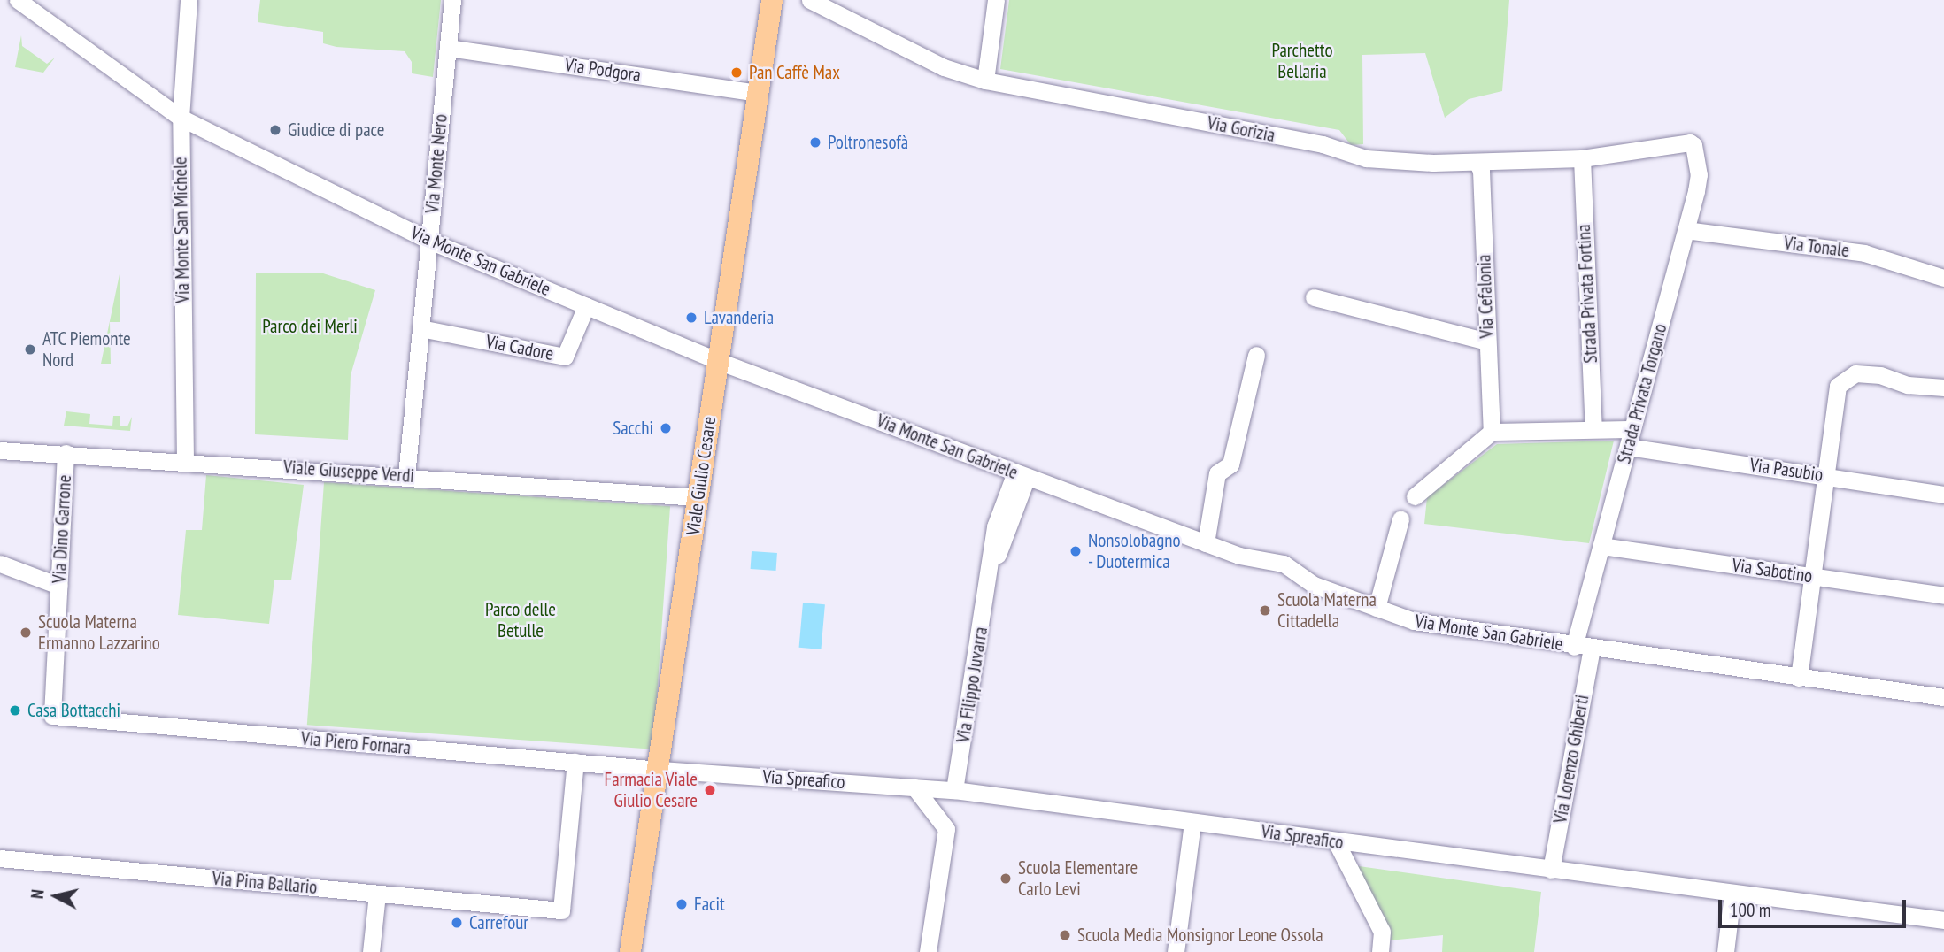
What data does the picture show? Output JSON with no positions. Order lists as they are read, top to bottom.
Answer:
{
  "streets": {
    "main road": ["Viale Giulio Cesare"],
    "street": [
      "Via Podgora",
      "Via Gorizia",
      "Via Monte Nero",
      "Via Monte San Michele",
      "Via Tonale",
      "Via Monte San Gabriele",
      "Strada Privata Fortina",
      "Via Cefalonia",
      "Via Cadore",
      "Strada Privata Torgano",
      "Via Pasubio",
      "Viale Giuseppe Verdi",
      "Via Dino Garrone",
      "Via Sabotino",
      "Via Filippo Juvarra",
      "Via Piero Fornara",
      "Via Lorenzo Ghiberti",
      "Via Spreafico",
      "Via Pina Ballario"
    ]
  },
  "crossings": [
    ["Via Podgora", "Via Monte Nero"],
    ["Via Podgora", "Viale Giulio Cesare"],
    ["Via Gorizia", "Strada Privata Fortina"],
    ["Via Gorizia", "Via Cefalonia"],
    ["Via Gorizia", "Strada Privata Torgano"],
    ["Via Monte Nero", "Via Monte San Gabriele"],
    ["Via Monte Nero", "Via Cadore"],
    ["Via Monte Nero", "Viale Giuseppe Verdi"],
    ["Via Monte San Michele", "Via Monte San Gabriele"],
    ["Via Monte San Michele", "Viale Giuseppe Verdi"],
    ["Via Tonale", "Strada Privata Torgano"],
    ["Via Monte San Gabriele", "Via Cadore"],
    ["Via Monte San Gabriele", "Strada Privata Torgano"],
    ["Via Monte San Gabriele", "Viale Giulio Cesare"],
    ["Via Monte San Gabriele", "Via Filippo Juvarra"],
    ["Via Monte San Gabriele", "Via Lorenzo Ghiberti"],
    ["Strada Privata Torgano", "Via Pasubio"],
    ["Strada Privata Torgano", "Via Sabotino"],
    ["Strada Privata Torgano", "Via Lorenzo Ghiberti"],
    ["Viale Giuseppe Verdi", "Viale Giulio Cesare"],
    ["Viale Giuseppe Verdi", "Via Dino Garrone"],
    ["Viale Giulio Cesare", "Via Piero Fornara"],
    ["Viale Giulio Cesare", "Via Spreafico"],
    ["Via Dino Garrone", "Via Piero Fornara"],
    ["Via Filippo Juvarra", "Via Spreafico"],
    ["Via Piero Fornara", "Via Spreafico"],
    ["Via Piero Fornara", "Via Pina Ballario"],
    ["Via Lorenzo Ghiberti", "Via Spreafico"]
  ],
  "parks": ["Parchetto Bellaria", "Parco dei Merli", "Parco delle Betulle"],
  "places": [
    "Pan Caffè Max",
    "Giudice di pace",
    "Poltronesofà",
    "Lavanderia",
    "ATC Piemonte Nord",
    "Sacchi",
    "Nonsolobagno - Duotermica",
    "Scuola Materna Cittadella",
    "Scuola Materna Ermanno Lazzarino",
    "Casa Bottacchi",
    "Farmacia Viale Giulio Cesare",
    "Scuola Elementare Carlo Levi",
    "Facit",
    "Carrefour",
    "Scuola Media Monsignor Leone Ossola"
  ],
  "scale_bar": "100 m",
  "north": "left"
}
